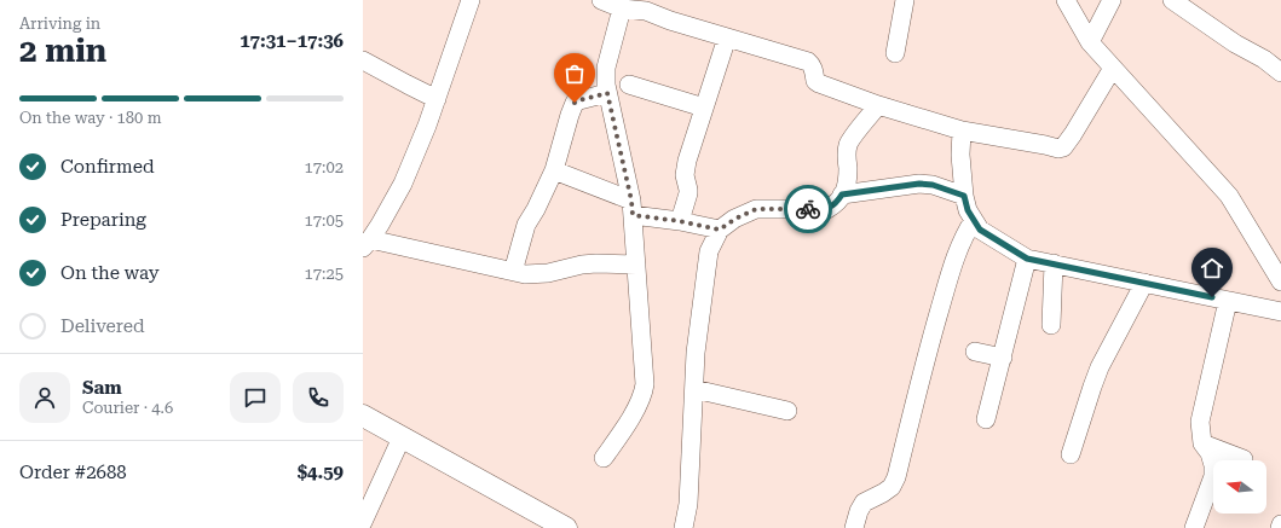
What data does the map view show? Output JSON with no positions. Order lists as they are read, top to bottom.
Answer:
{
  "north": "left",
  "page": {
    "heading": ["2 min", "Arriving in", "17:31–17:36"],
    "panel": [
      "Sam",
      "Courier · 4.6",
      "Order #2688",
      "$4.59"
    ],
    "bar": "On the way · 180 m",
    "list": [
      ["Confirmed", "17:02"],
      ["Preparing", "17:05"],
      ["On the way", "17:25"],
      "Delivered"
    ]
  }
}
